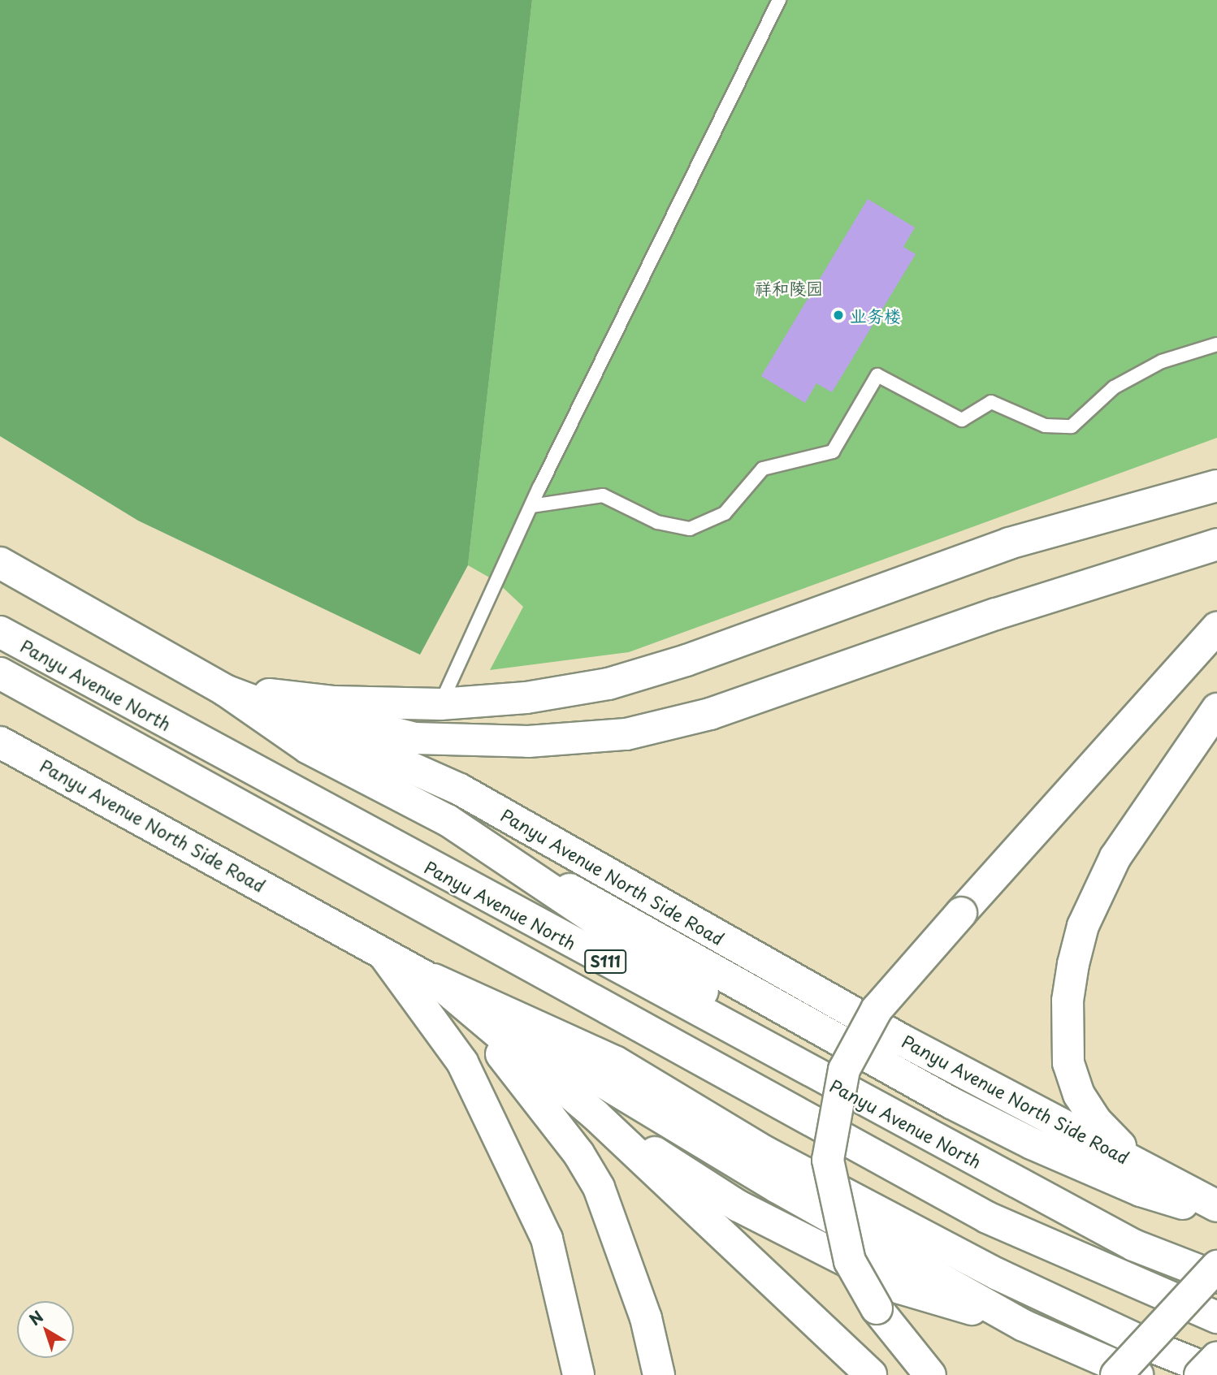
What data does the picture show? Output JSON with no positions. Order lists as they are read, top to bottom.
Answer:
{
  "streets": {
    "main road": ["Panyu Avenue North", "Panyu Avenue North Side Road", "S111"]
  },
  "parks": ["祥和陵园"],
  "places": ["业务楼"],
  "north": "top left"
}
